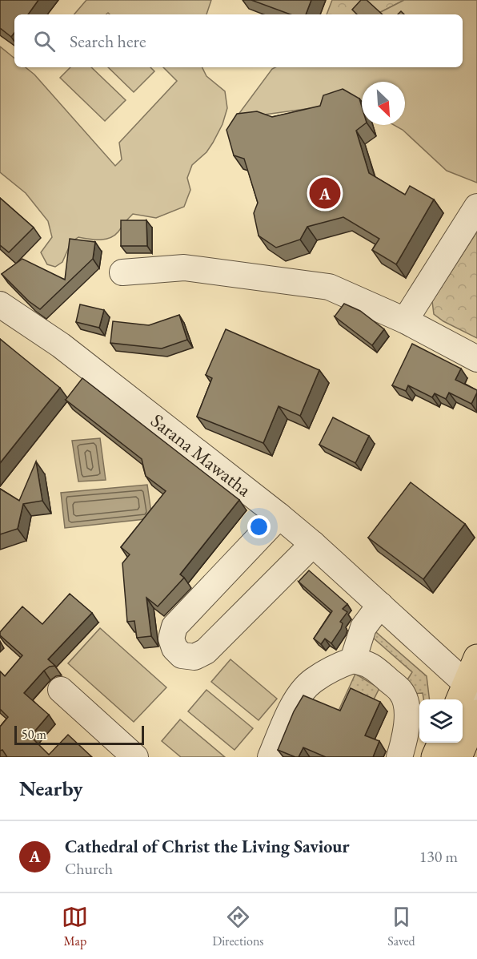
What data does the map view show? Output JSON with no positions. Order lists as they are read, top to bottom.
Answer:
{
  "streets": {
    "street": ["Sarana Mawatha"]
  },
  "scale_bar": "50 m",
  "north": "bottom right",
  "page": {
    "search": "Search here",
    "pins": "A",
    "scale": "50 m",
    "heading": "Nearby",
    "list": [
      {
        "mark": "A",
        "name": "Cathedral of Christ the Living Saviour",
        "note": "Church",
        "value": "130 m"
      }
    ],
    "nav": ["Map", "Directions", "Saved"]
  }
}
